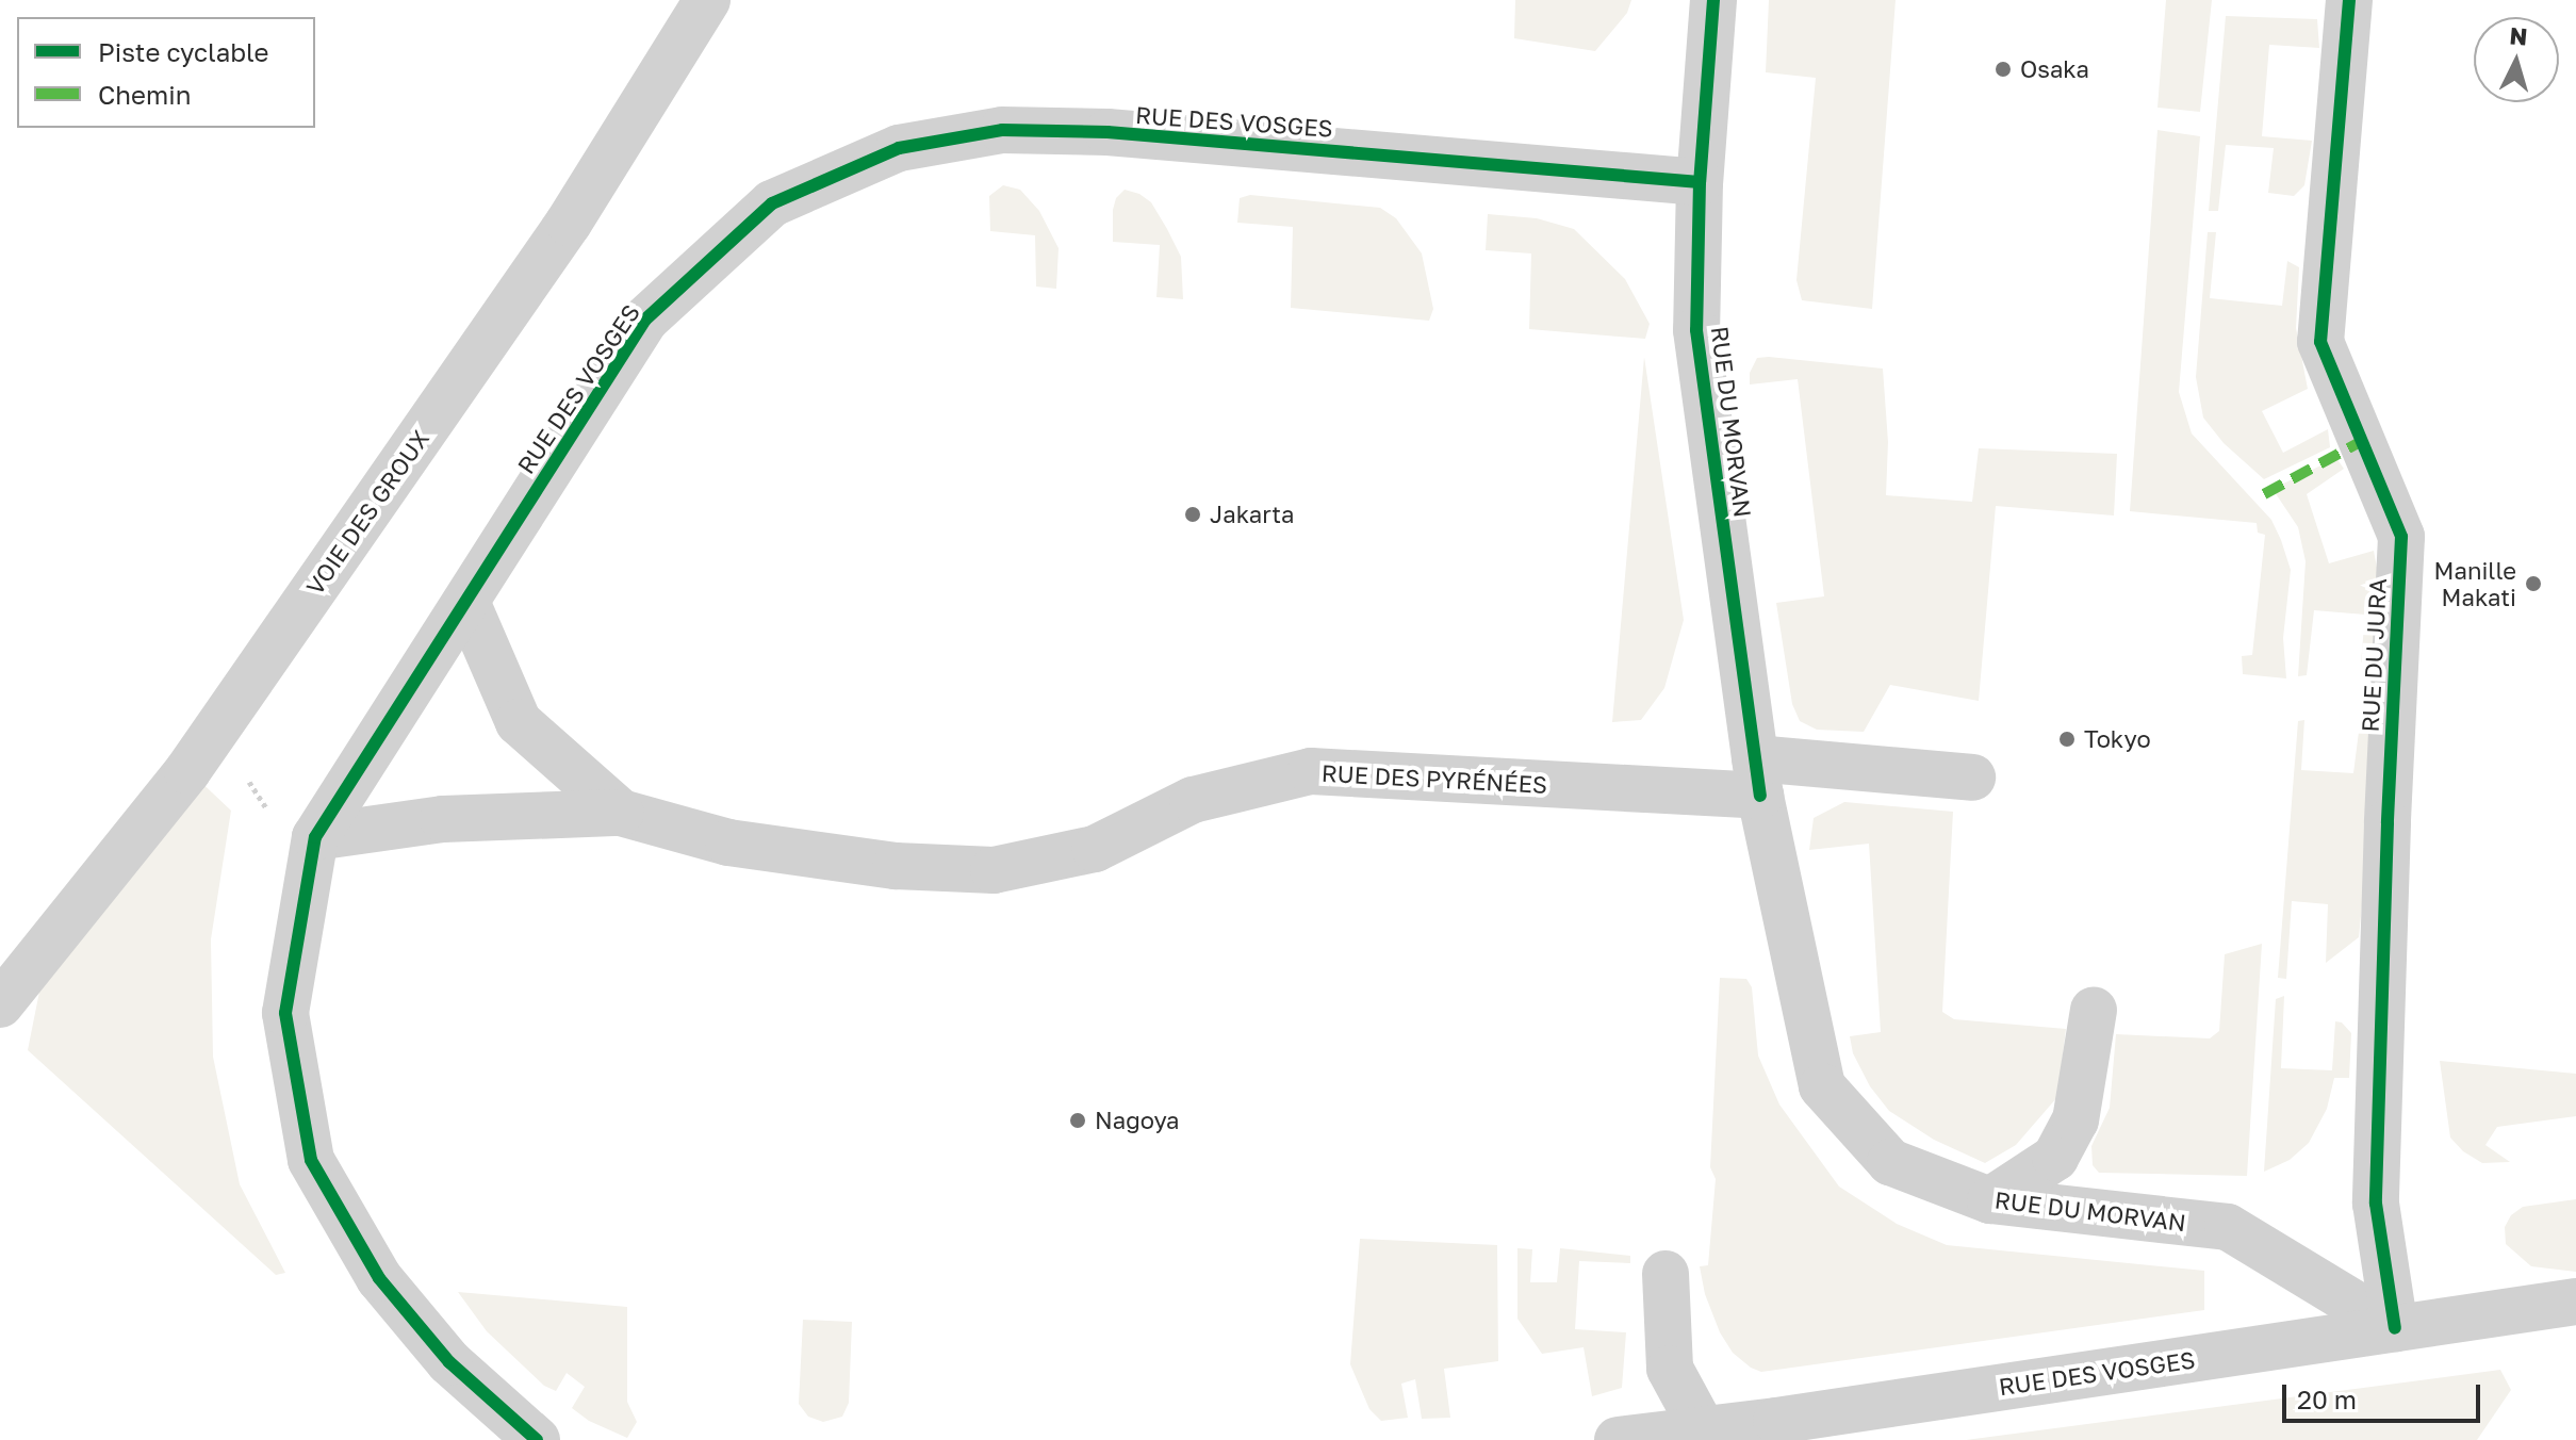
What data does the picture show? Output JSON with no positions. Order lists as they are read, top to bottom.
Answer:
{
  "streets": {
    "street": [
      "RUE DES VOSGES",
      "RUE DU MORVAN",
      "VOIE DES GROUX",
      "RUE DU JURA",
      "RUE DES PYRÉNÉES"
    ]
  },
  "crossings": [
    ["RUE DES VOSGES", "RUE DU MORVAN"],
    ["RUE DES VOSGES", "RUE DU JURA"],
    ["RUE DES VOSGES", "RUE DES PYRÉNÉES"],
    ["RUE DU MORVAN", "RUE DU JURA"],
    ["RUE DU MORVAN", "RUE DES PYRÉNÉES"]
  ],
  "places": [
    "Osaka",
    "Jakarta",
    "Manille Makati",
    "Tokyo",
    "Nagoya"
  ],
  "legend": ["Piste cyclable", "Chemin"],
  "scale_bar": "20 m",
  "north": "top"
}
